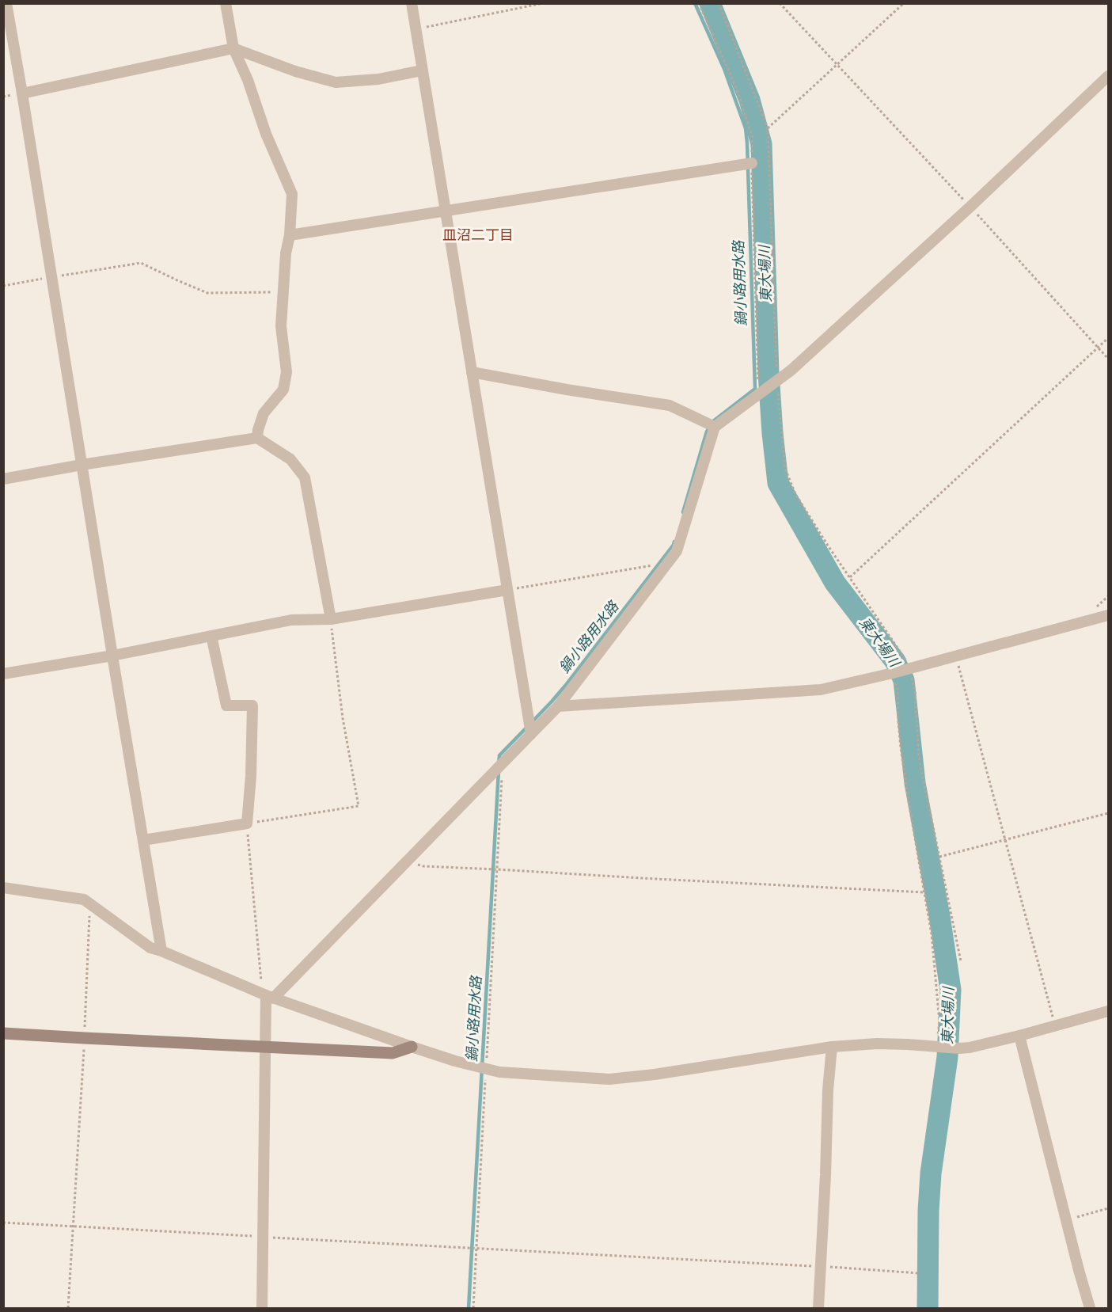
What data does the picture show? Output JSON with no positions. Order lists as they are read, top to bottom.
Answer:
{
  "districts": ["皿沼二丁目"],
  "water": ["東大場川", "鍋小路用水路"]
}
